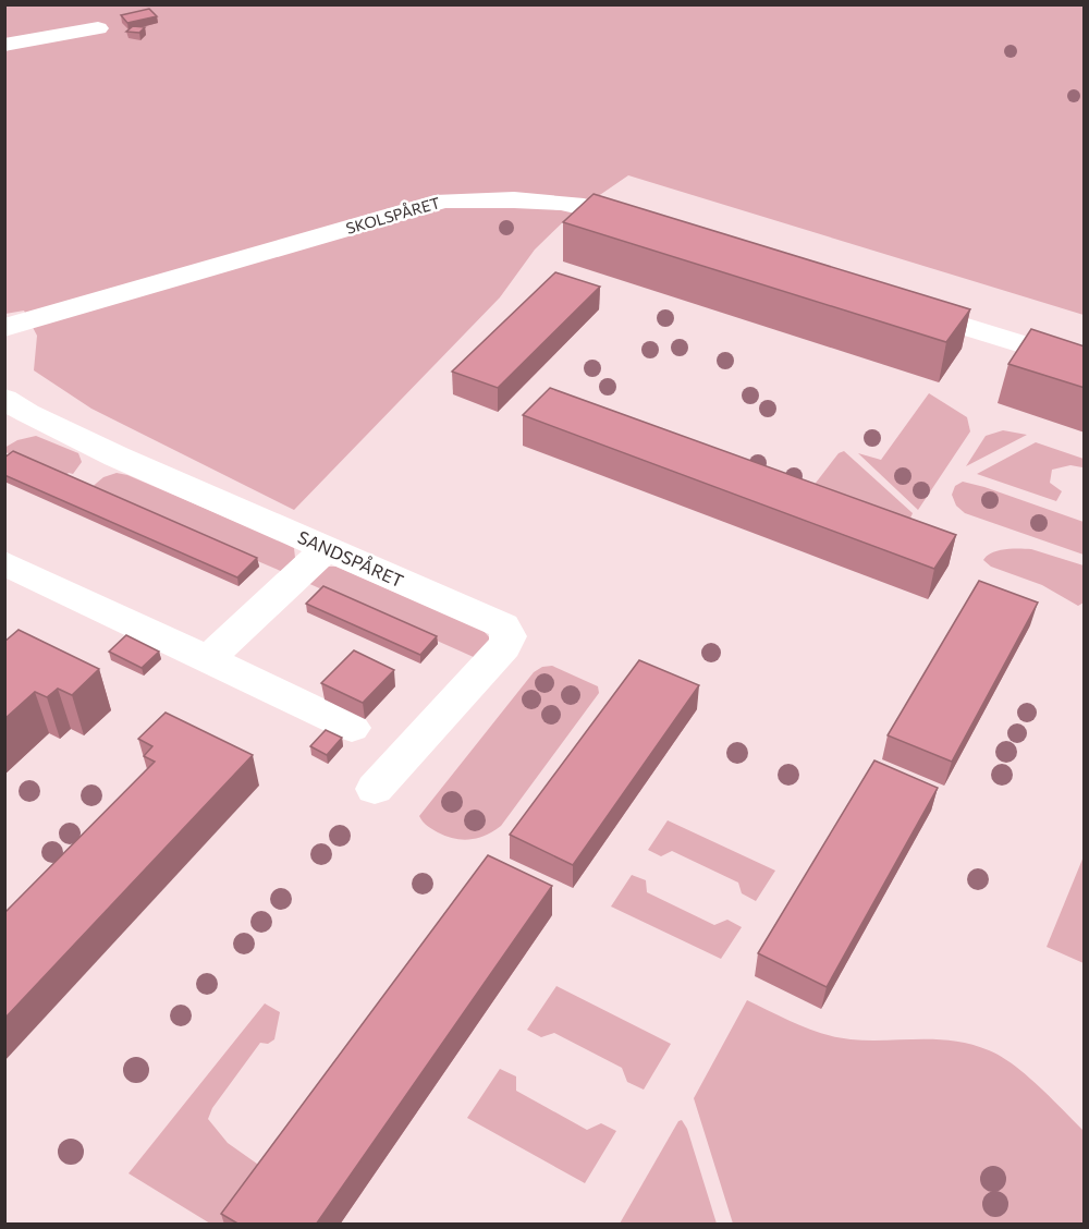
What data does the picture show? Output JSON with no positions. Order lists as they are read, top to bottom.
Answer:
{
  "streets": {
    "street": ["SKOLSPÅRET", "SANDSPÅRET"]
  }
}
